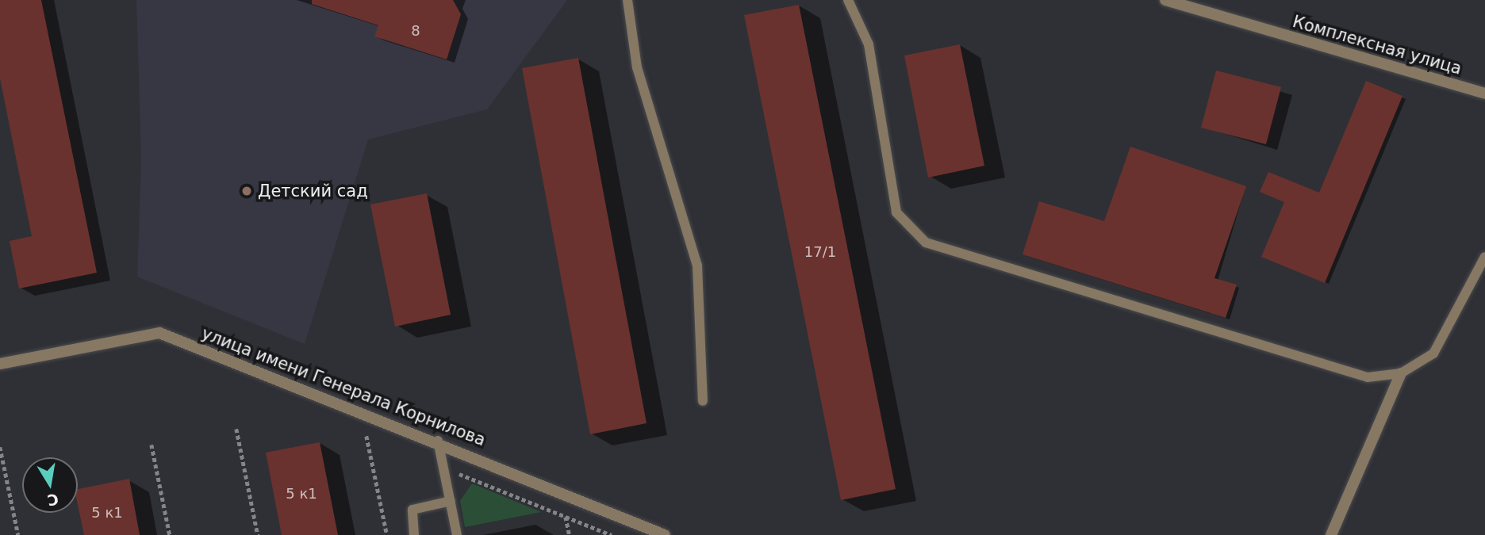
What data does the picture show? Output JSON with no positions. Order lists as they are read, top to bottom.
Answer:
{
  "streets": {
    "street": ["Комплексная улица", "улица имени Генерала Корнилова"]
  },
  "places": ["Детский сад"],
  "house_numbers": [
    "8",
    "17/1",
    "5 к1",
    "5 к1"
  ],
  "north": "bottom"
}
